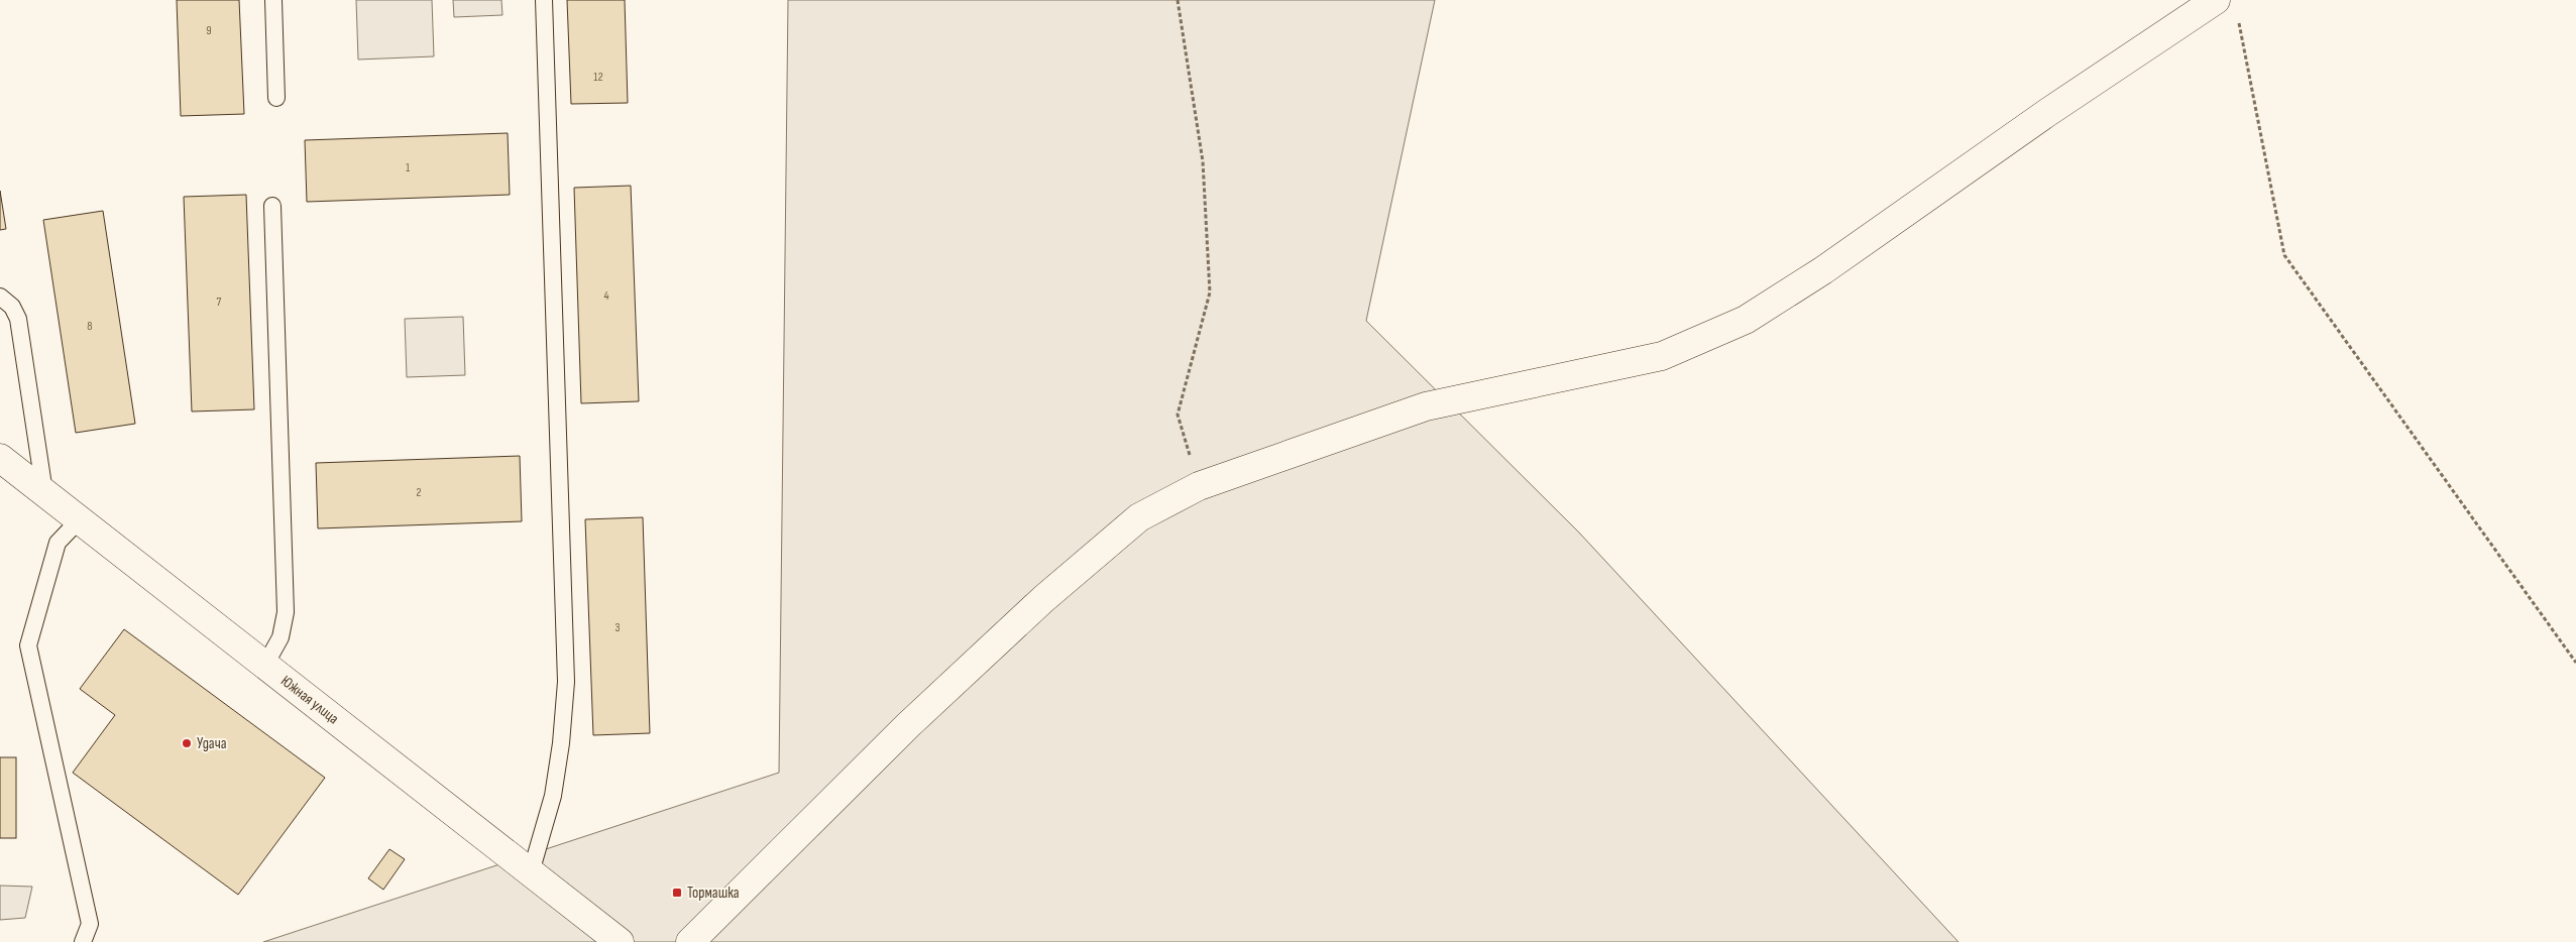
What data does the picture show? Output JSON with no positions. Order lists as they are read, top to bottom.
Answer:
{
  "streets": {
    "street": ["Южная улица"]
  },
  "places": {
    "other": ["Удача"],
    "transit": ["Тормашка"]
  },
  "house_numbers": [
    "9",
    "12",
    "1",
    "4",
    "7",
    "8",
    "2",
    "3"
  ]
}
